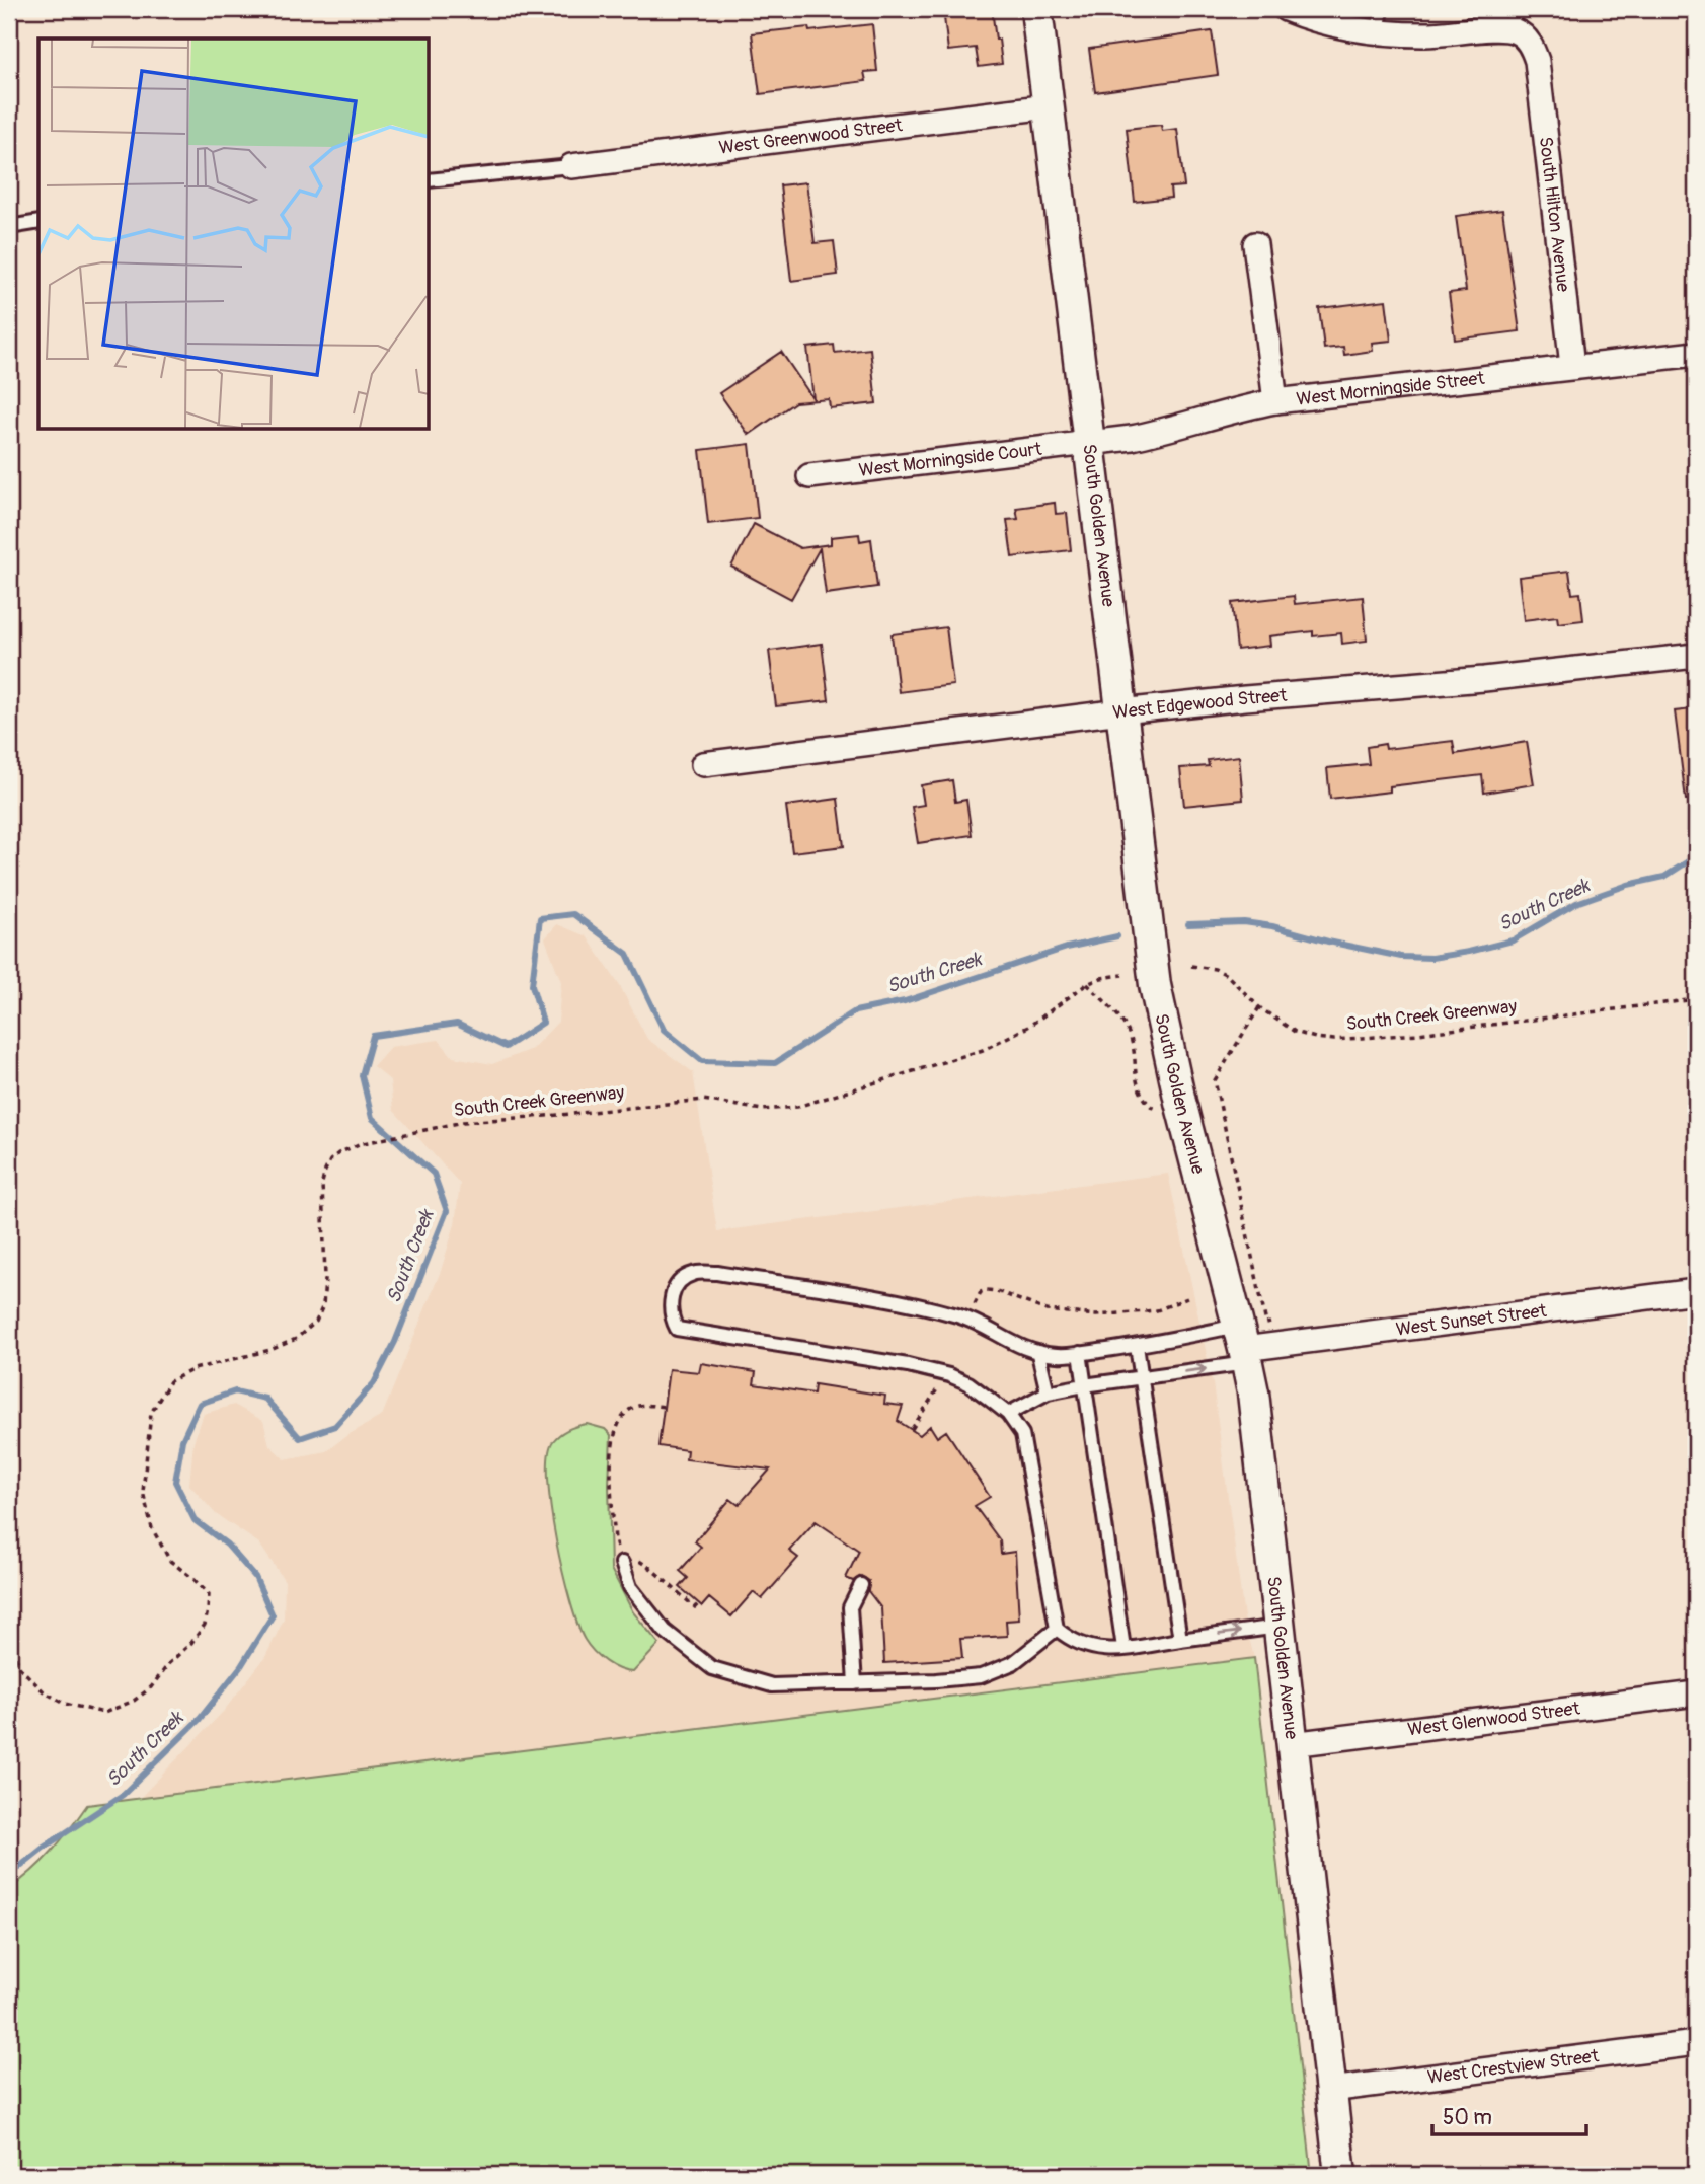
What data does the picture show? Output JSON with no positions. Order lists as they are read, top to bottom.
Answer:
{
  "streets": {
    "street": [
      "West Greenwood Street",
      "South Hilton Avenue",
      "West Morningside Street",
      "West Morningside Court",
      "South Golden Avenue",
      "West Edgewood Street",
      "West Sunset Street",
      "West Glenwood Street",
      "West Crestview Street"
    ],
    "path": ["South Creek Greenway"]
  },
  "crossings": [
    ["West Greenwood Street", "South Golden Avenue"],
    ["South Hilton Avenue", "West Morningside Street"],
    ["West Morningside Street", "West Morningside Court"],
    ["West Morningside Street", "South Golden Avenue"],
    ["West Morningside Court", "South Golden Avenue"],
    ["South Golden Avenue", "West Edgewood Street"],
    ["South Golden Avenue", "West Sunset Street"],
    ["South Golden Avenue", "West Glenwood Street"],
    ["South Golden Avenue", "West Crestview Street"]
  ],
  "water": ["South Creek"],
  "scale_bar": "50 m"
}
